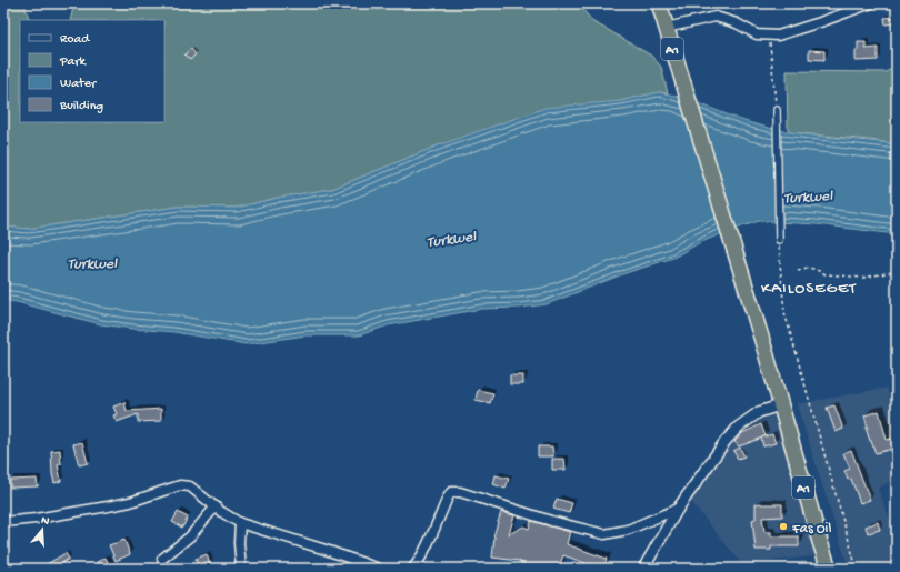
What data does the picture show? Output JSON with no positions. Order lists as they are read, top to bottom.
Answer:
{
  "streets": {
    "highway": ["A1"]
  },
  "districts": ["KAILOSEGET"],
  "water": ["Turkwel"],
  "places": ["Fas Oil"],
  "legend": [
    "Road",
    "Park",
    "Water",
    "Building"
  ],
  "north": "top"
}
